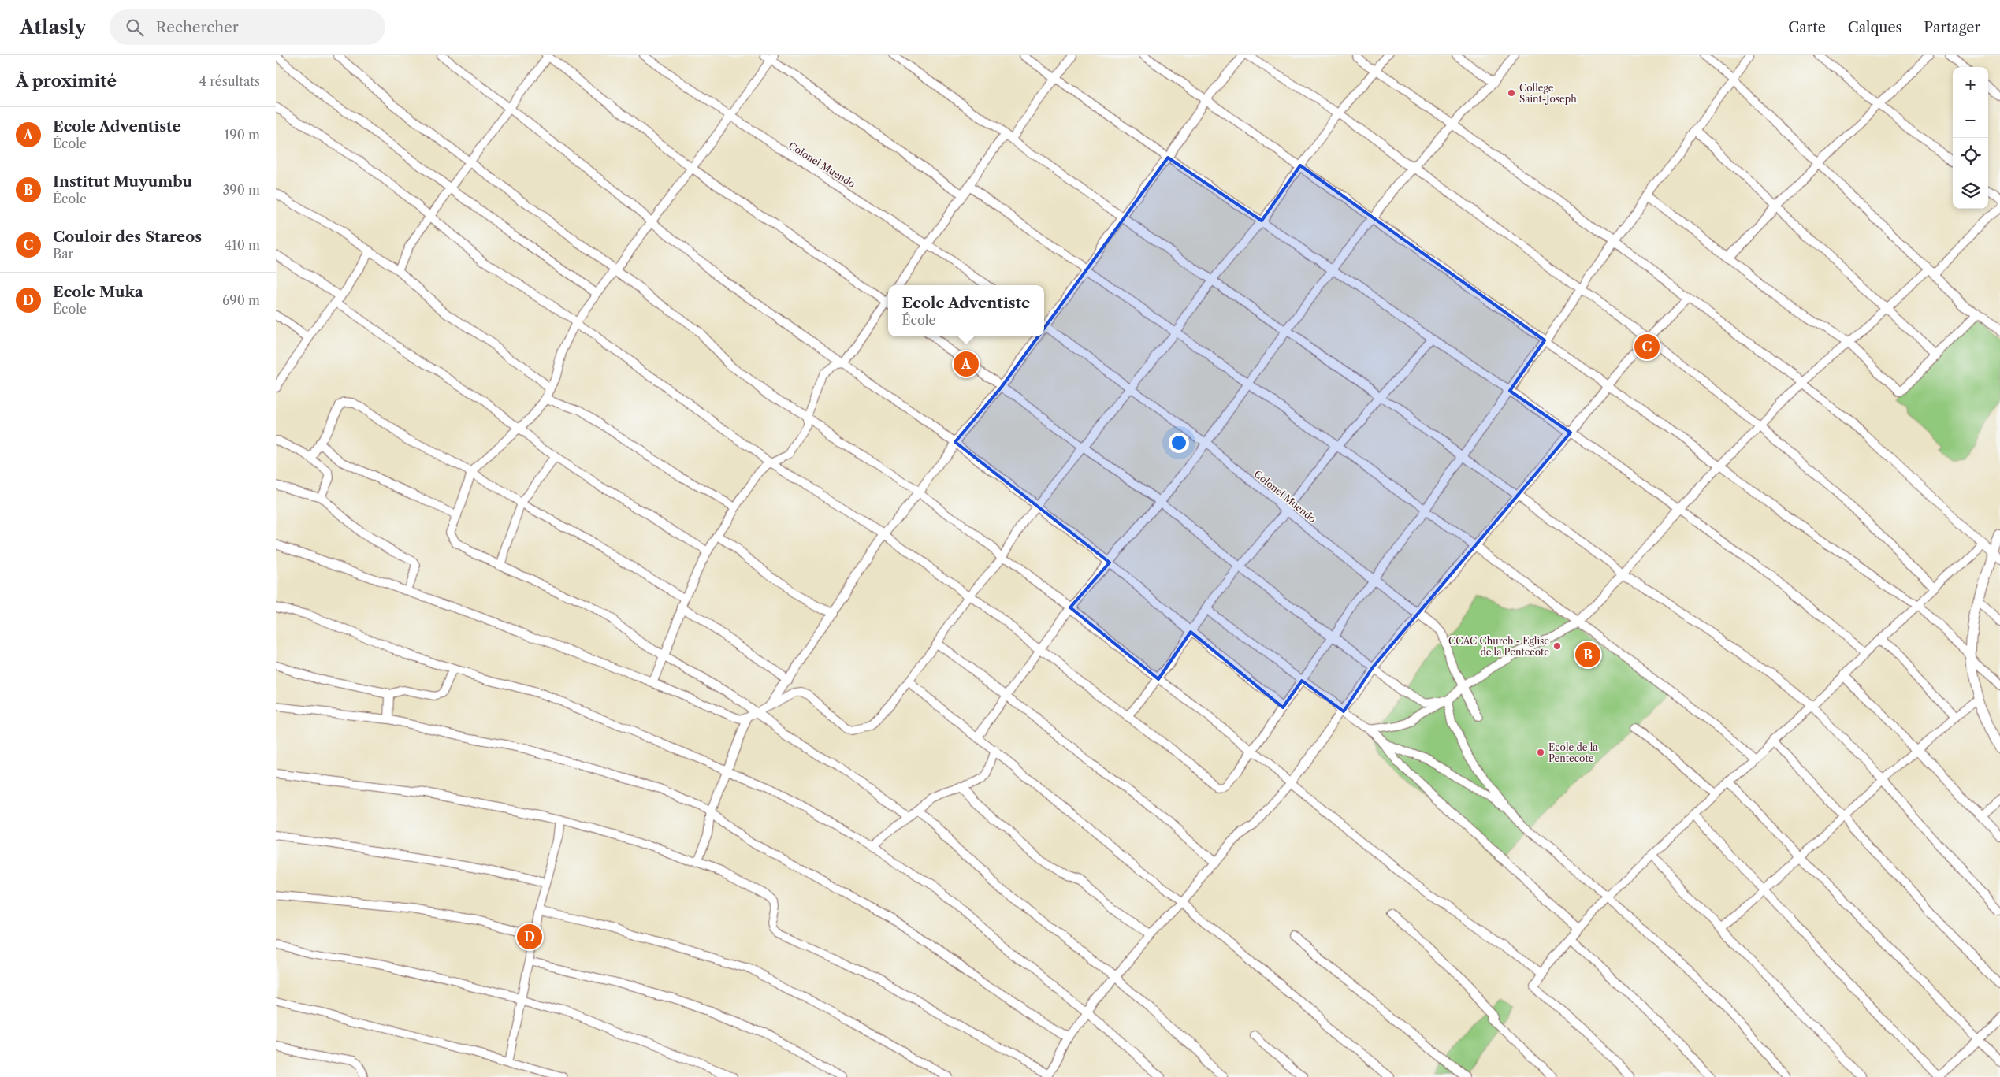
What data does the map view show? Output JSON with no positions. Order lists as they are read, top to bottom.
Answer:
{
  "streets": {
    "street": ["Colonel Muendo"]
  },
  "places": ["College Saint-Joseph", "CCAC Church - Eglise de la Pentecote", "Ecole de la Pentecote"],
  "page": {
    "header": "Atlasly",
    "search": "Rechercher",
    "nav": ["Carte", "Calques", "Partager"],
    "heading": ["À proximité", "4 résultats"],
    "map_buttons": ["+", "−"],
    "list": [
      {
        "mark": "A",
        "name": "Ecole Adventiste",
        "note": "École",
        "value": "190 m"
      },
      {
        "mark": "B",
        "name": "Institut Muyumbu",
        "note": "École",
        "value": "390 m"
      },
      {
        "mark": "C",
        "name": "Couloir des Stareos",
        "note": "Bar",
        "value": "410 m"
      },
      {
        "mark": "D",
        "name": "Ecole Muka",
        "note": "École",
        "value": "690 m"
      }
    ],
    "popup": ["Ecole Adventiste", "École"],
    "pins": [
      "C",
      "A",
      "B",
      "D"
    ]
  }
}
